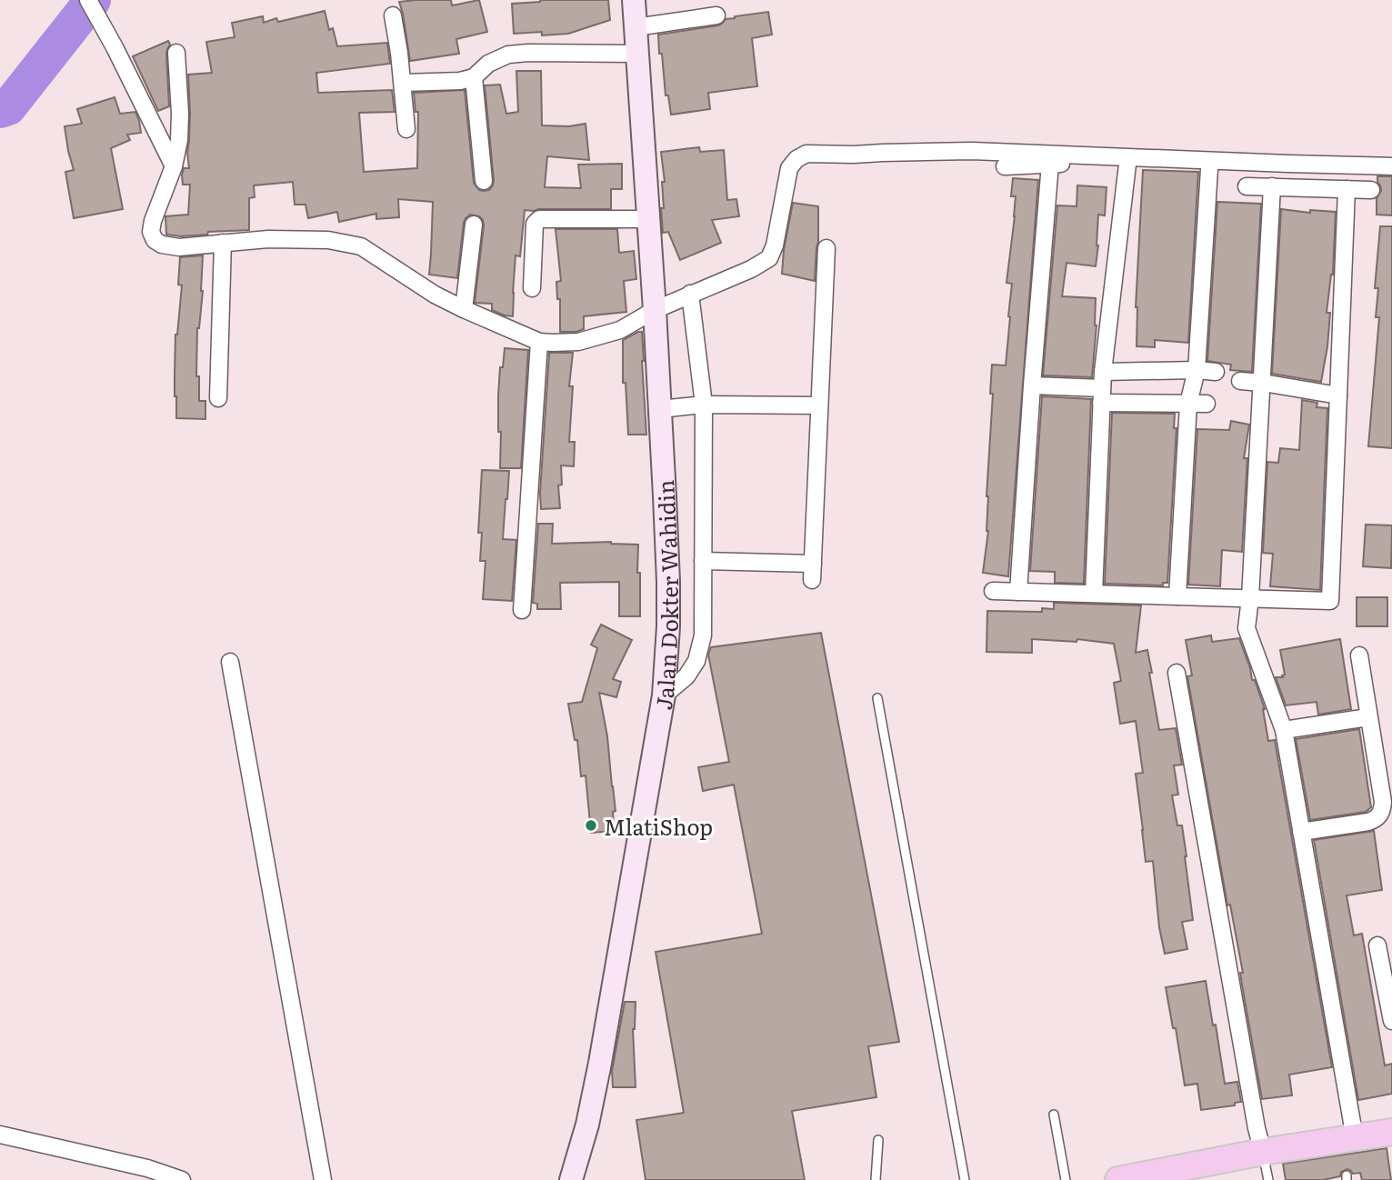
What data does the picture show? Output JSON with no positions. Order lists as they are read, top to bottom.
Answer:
{
  "streets": {
    "main road": ["Jalan Dokter Wahidin"]
  },
  "places": ["MlatiShop"]
}
